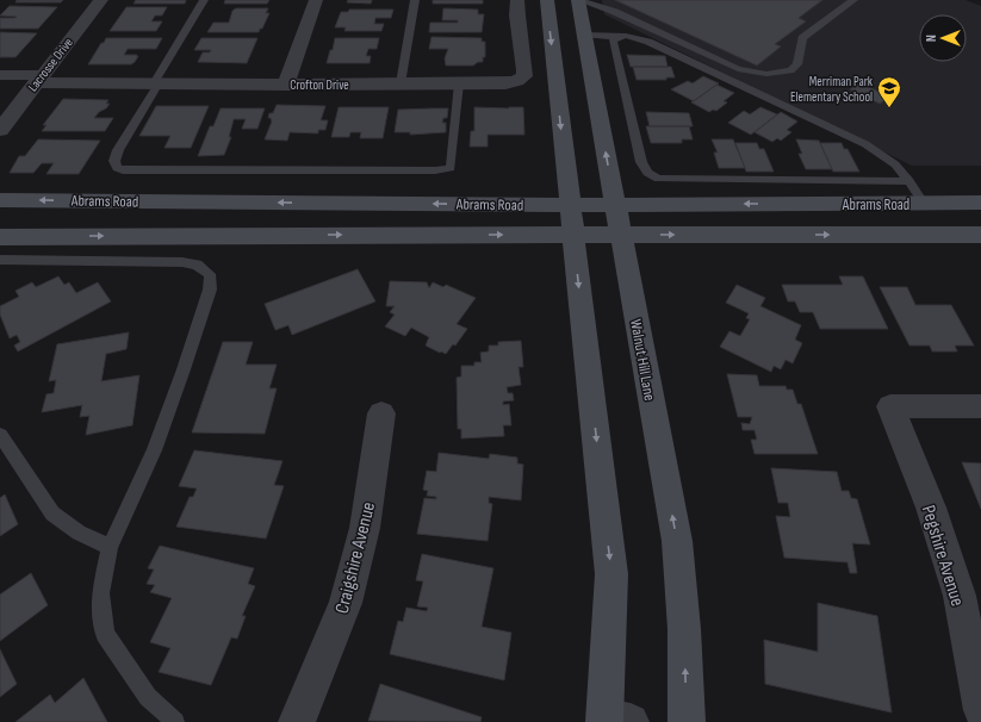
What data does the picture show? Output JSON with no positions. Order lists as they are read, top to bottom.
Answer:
{
  "streets": {
    "main road": ["Abrams Road", "Walnut Hill Lane"],
    "street": [
      "Lacrosse Drive",
      "Crofton Drive",
      "Pegshire Avenue",
      "Craigshire Avenue"
    ]
  },
  "crossings": [
    ["Lacrosse Drive", "Crofton Drive"],
    ["Abrams Road", "Walnut Hill Lane"]
  ],
  "places": {
    "school or university": ["Merriman Park Elementary School"]
  },
  "north": "left"
}
